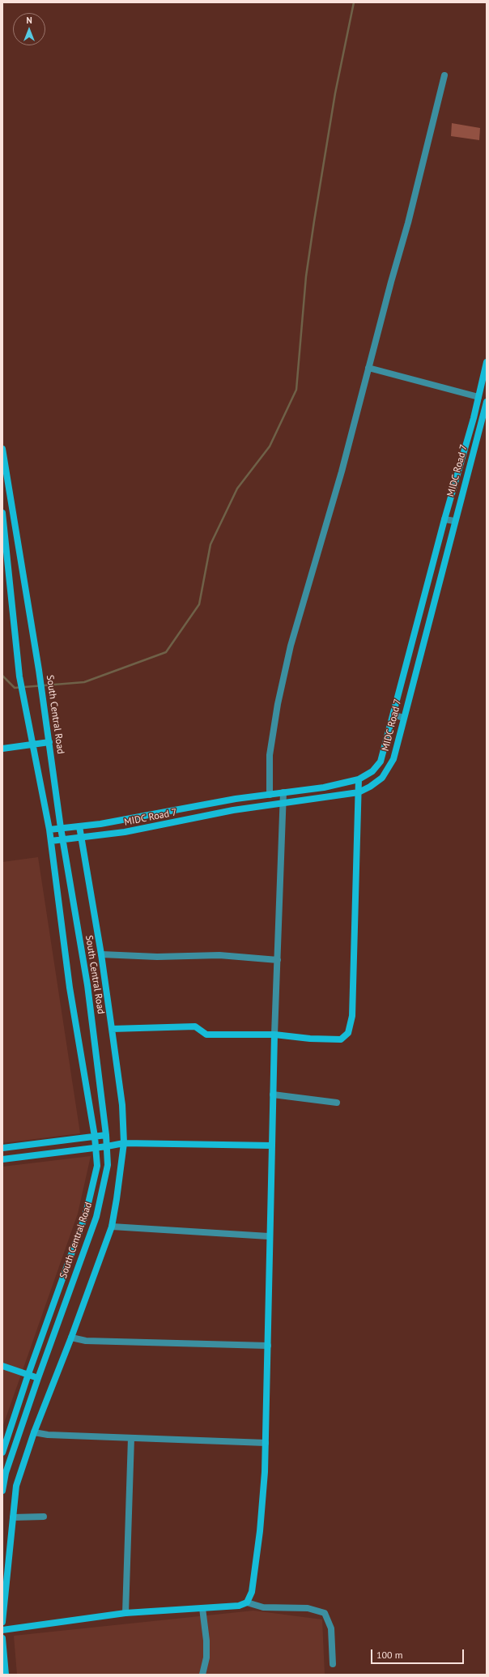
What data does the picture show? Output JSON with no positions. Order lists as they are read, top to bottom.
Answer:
{
  "streets": {
    "street": ["MIDC Road 7", "South Central Road"]
  },
  "crossings": [
    ["MIDC Road 7", "South Central Road"]
  ],
  "scale_bar": "100 m",
  "north": "top"
}
